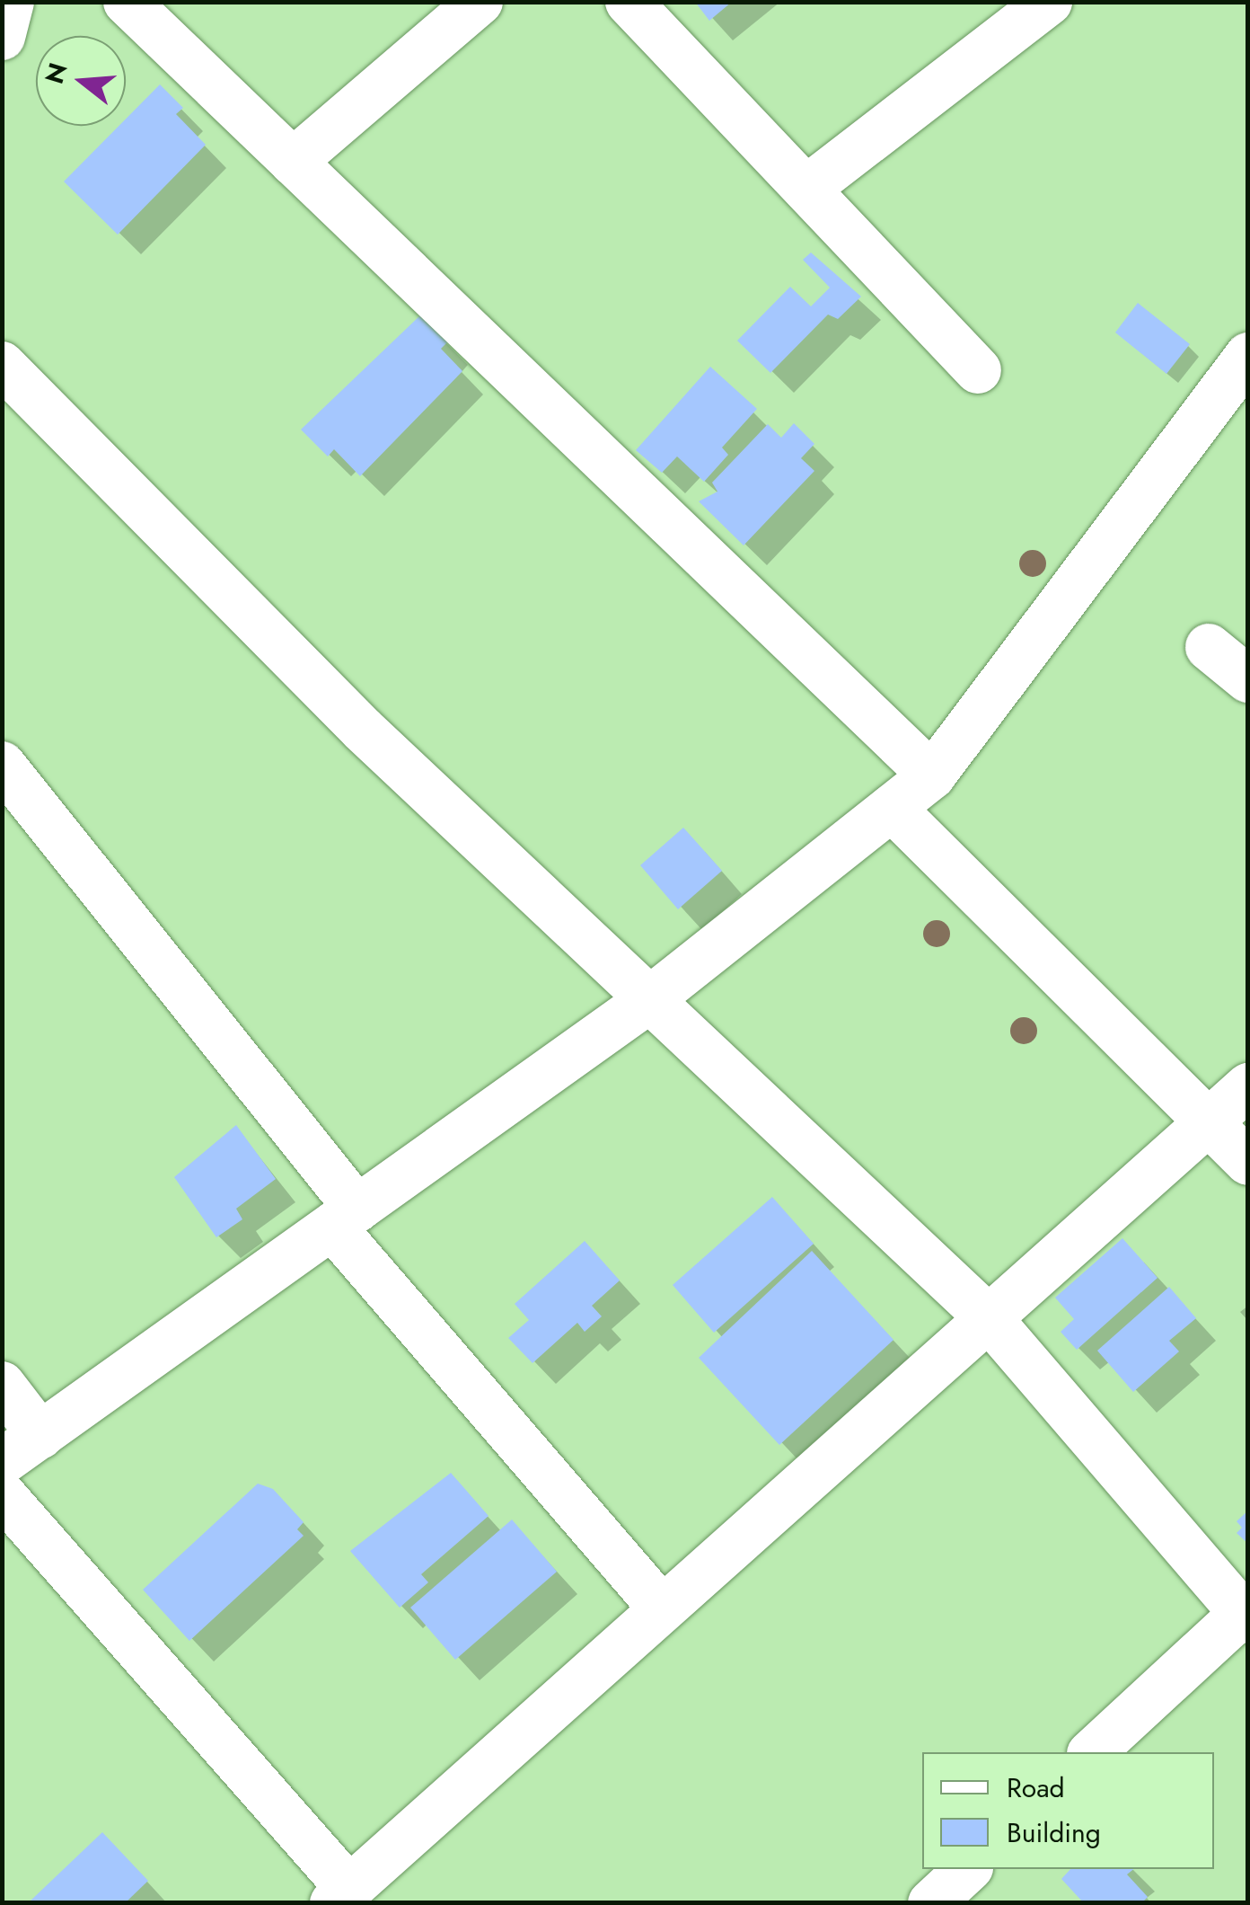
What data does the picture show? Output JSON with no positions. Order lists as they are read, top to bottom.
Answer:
{
  "legend": ["Road", "Building"],
  "north": "left"
}
